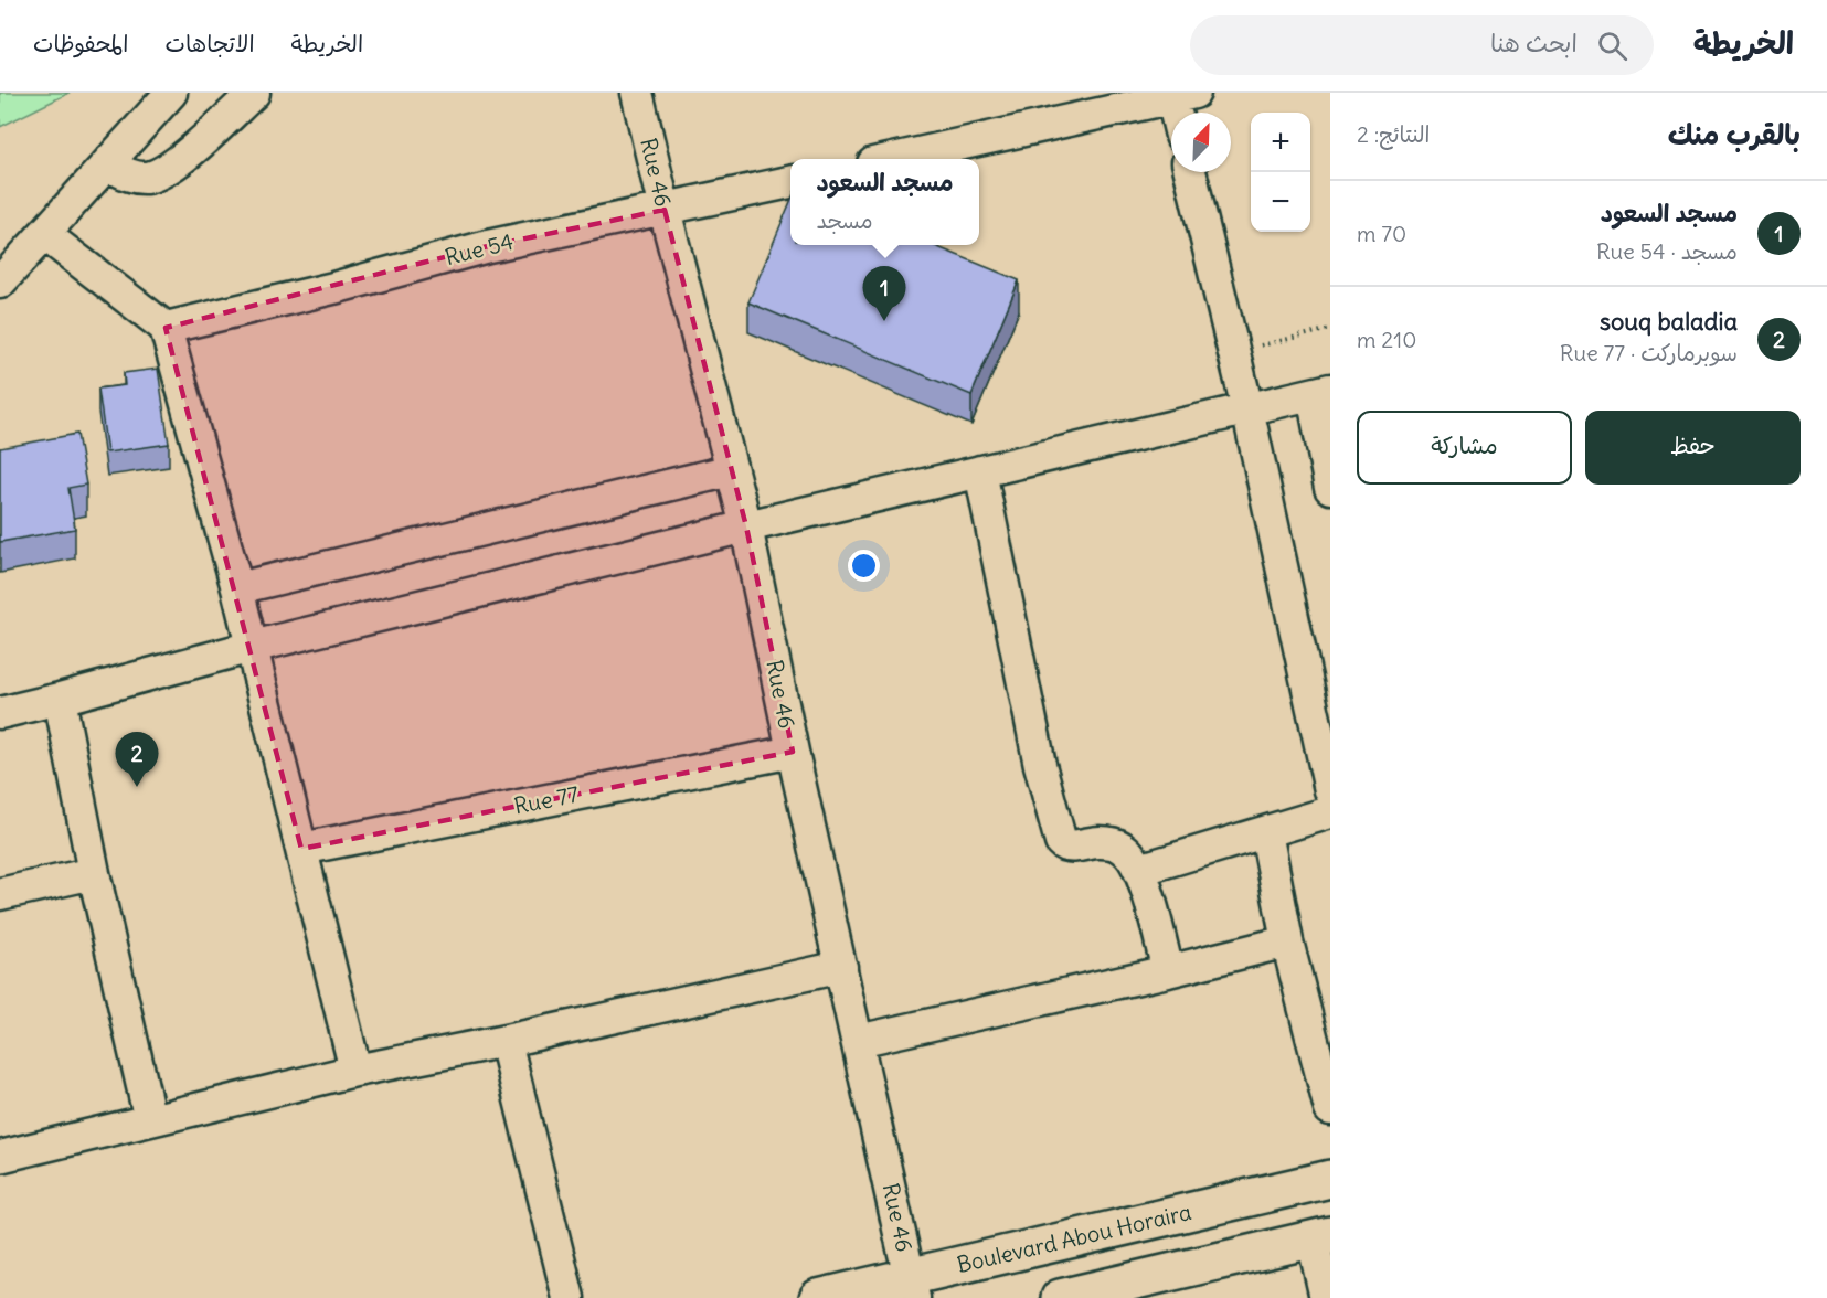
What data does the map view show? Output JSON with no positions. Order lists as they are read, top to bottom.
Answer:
{
  "streets": {
    "main road": ["Boulevard Abou Horaira"],
    "street": ["Rue 46", "Rue 54", "Rue 77"]
  },
  "crossings": [
    ["Rue 46", "Rue 54"],
    ["Rue 46", "Rue 77"],
    ["Rue 46", "Boulevard Abou Horaira"]
  ],
  "north": "top right",
  "page": {
    "header": "الخريطة",
    "search": "ابحث هنا",
    "nav": ["الخريطة", "الاتجاهات", "المحفوظات"],
    "heading": ["بالقرب منك", "النتائج: 2"],
    "map_buttons": ["+", "−"],
    "popup": ["مسجد السعود", "مسجد"],
    "list": [
      {
        "mark": "1",
        "name": "مسجد السعود",
        "note": "مسجد · Rue 54",
        "value": "70 m"
      },
      {
        "mark": "2",
        "name": "souq baladia",
        "note": "سوبرماركت · Rue 77",
        "value": "210 m"
      }
    ],
    "pins": ["1", "2"],
    "buttons": ["حفظ", "مشاركة"]
  }
}
